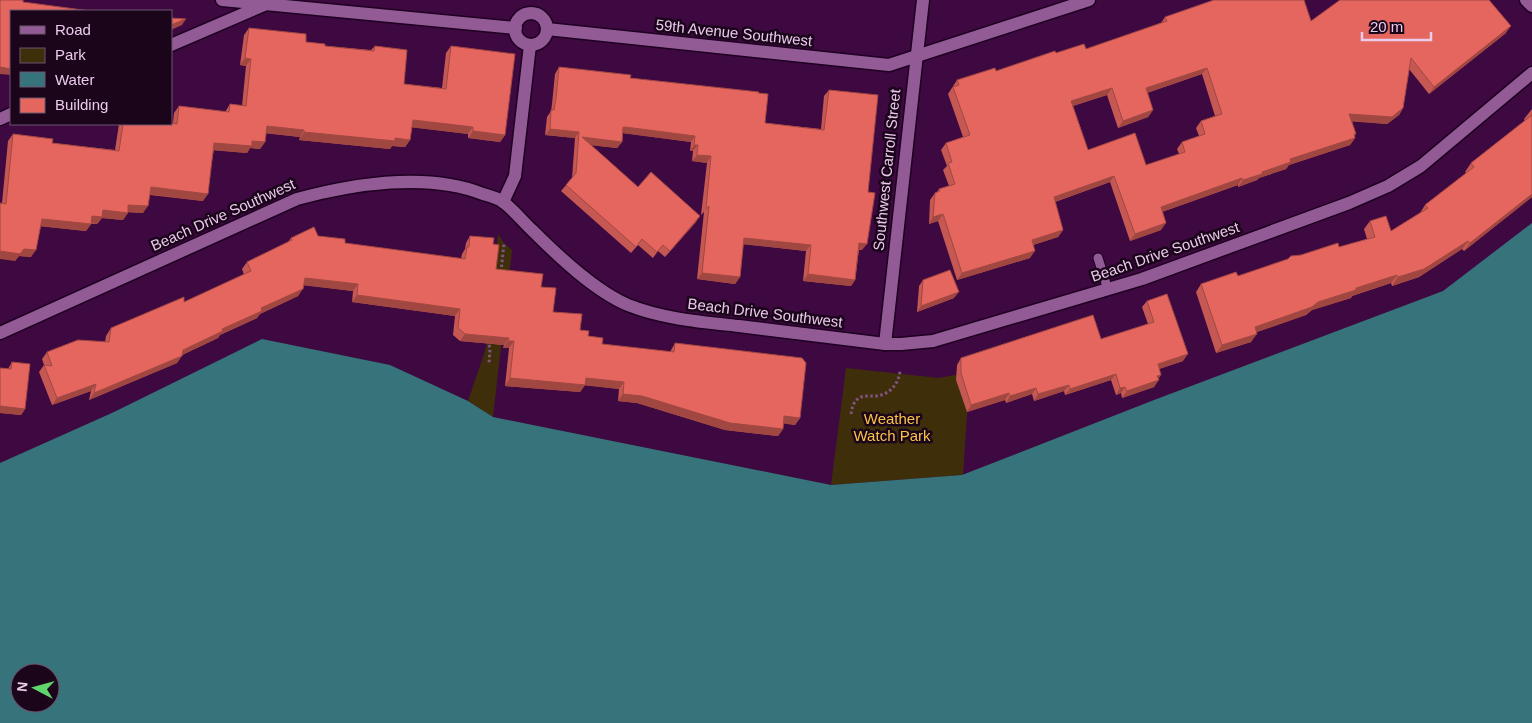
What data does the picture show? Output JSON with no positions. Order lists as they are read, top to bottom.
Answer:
{
  "streets": {
    "main road": ["59th Avenue Southwest", "Southwest Carroll Street", "Beach Drive Southwest"]
  },
  "crossings": [
    ["59th Avenue Southwest", "Southwest Carroll Street"],
    ["Southwest Carroll Street", "Beach Drive Southwest"]
  ],
  "parks": ["Weather Watch Park"],
  "legend": [
    "Road",
    "Park",
    "Water",
    "Building"
  ],
  "scale_bar": "20 m",
  "north": "left"
}
